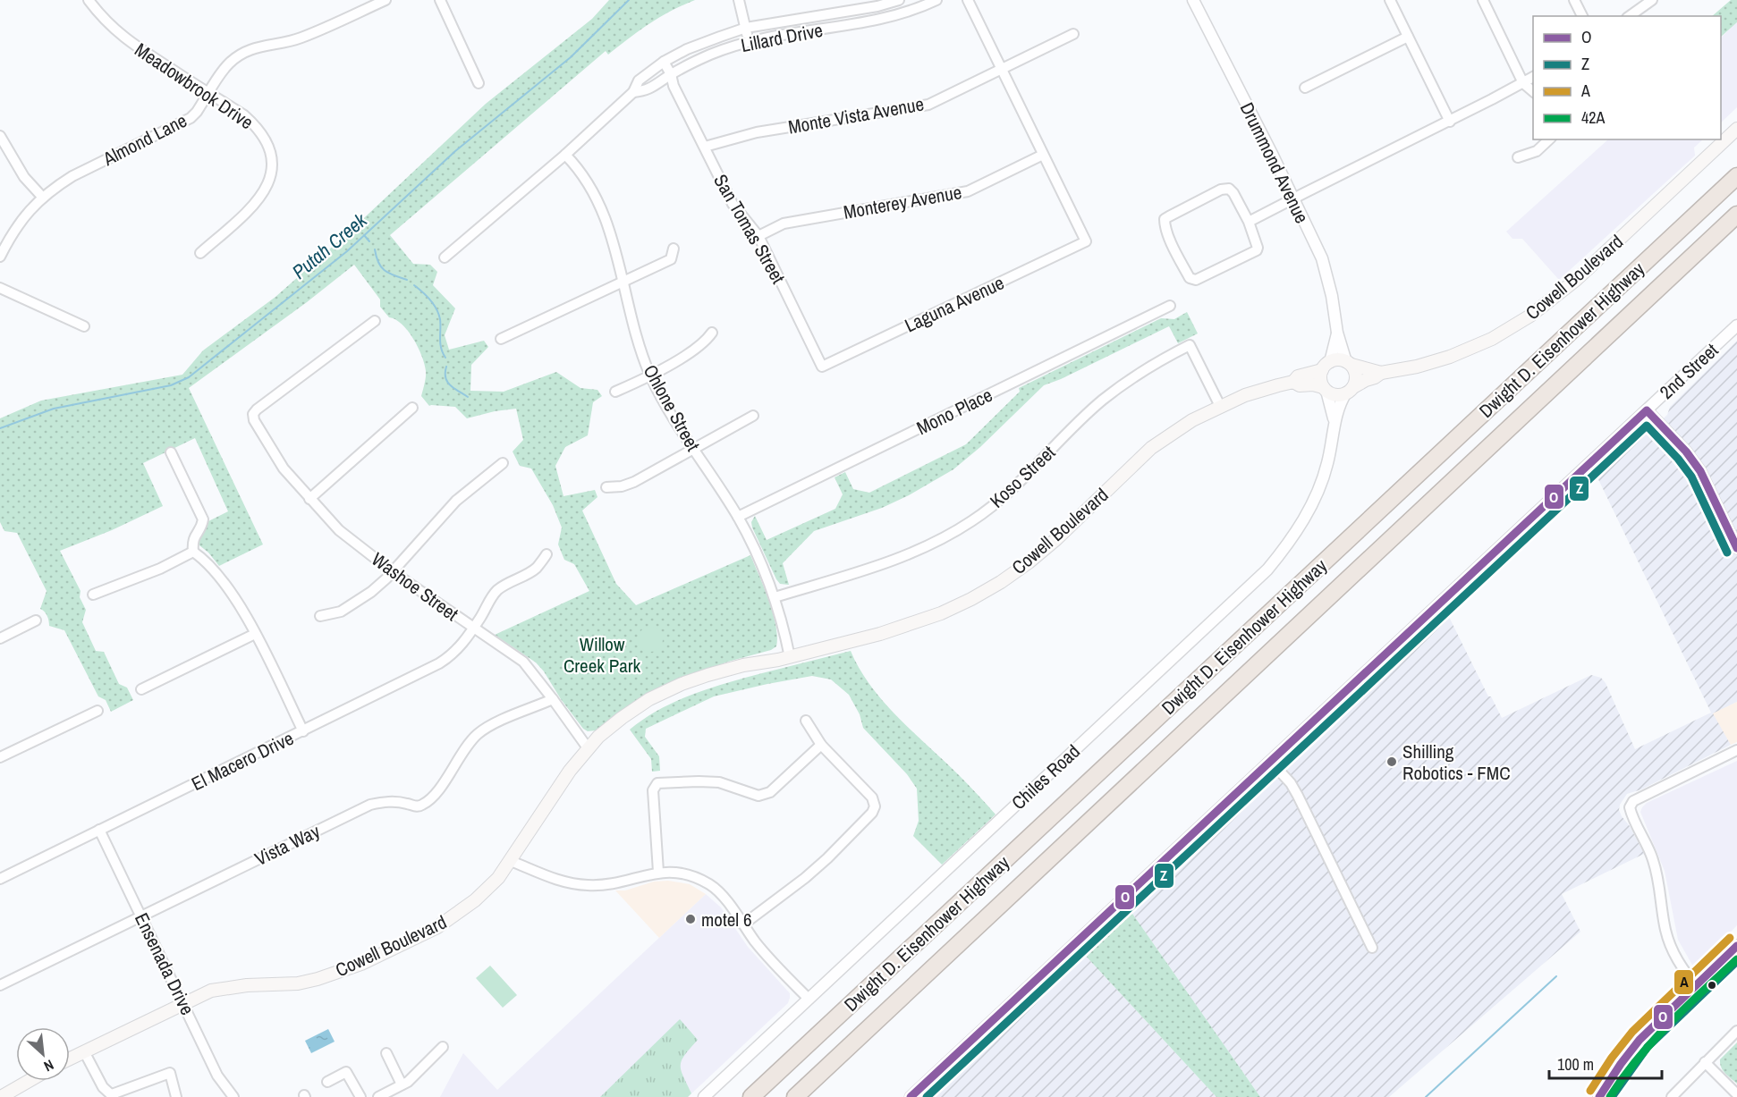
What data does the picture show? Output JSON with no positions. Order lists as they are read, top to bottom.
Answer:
{
  "streets": {
    "highway": ["Dwight D. Eisenhower Highway"],
    "main road": ["Cowell Boulevard"],
    "street": [
      "Lillard Drive",
      "Meadowbrook Drive",
      "Monte Vista Avenue",
      "Almond Lane",
      "Drummond Avenue",
      "Monterey Avenue",
      "San Tomas Street",
      "Laguna Avenue",
      "2nd Street",
      "Ohlone Street",
      "Mono Place",
      "Koso Street",
      "Washoe Street",
      "El Macero Drive",
      "Chiles Road",
      "Vista Way",
      "Ensenada Drive"
    ]
  },
  "crossings": [
    ["Lillard Drive", "San Tomas Street"],
    ["Lillard Drive", "Ohlone Street"],
    ["Meadowbrook Drive", "Almond Lane"],
    ["Monte Vista Avenue", "San Tomas Street"],
    ["Drummond Avenue", "Cowell Boulevard"],
    ["Monterey Avenue", "San Tomas Street"],
    ["Monterey Avenue", "Laguna Avenue"],
    ["San Tomas Street", "Laguna Avenue"],
    ["Cowell Boulevard", "Ohlone Street"],
    ["Cowell Boulevard", "Koso Street"],
    ["Cowell Boulevard", "Washoe Street"],
    ["Cowell Boulevard", "Ensenada Drive"],
    ["Ohlone Street", "Mono Place"],
    ["Ohlone Street", "Koso Street"],
    ["Washoe Street", "El Macero Drive"],
    ["Washoe Street", "Vista Way"],
    ["El Macero Drive", "Ensenada Drive"],
    ["Vista Way", "Ensenada Drive"]
  ],
  "water": ["Putah Creek"],
  "parks": ["Willow Creek Park"],
  "places": ["Shilling Robotics - FMC", "motel 6"],
  "lines": [
    "transit line O",
    "transit line Z",
    "transit line A",
    "transit line 42A"
  ],
  "legend": [
    "O",
    "Z",
    "A",
    "42A"
  ],
  "scale_bar": "100 m",
  "north": "bottom right"
}
